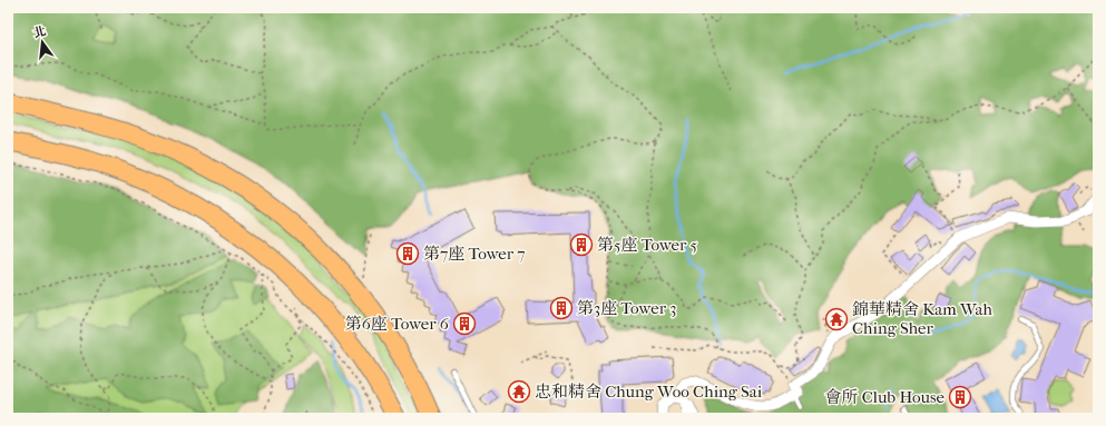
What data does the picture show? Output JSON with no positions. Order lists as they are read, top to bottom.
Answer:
{
  "places": {
    "building": [
      "第5座 Tower 5",
      "第7座 Tower 7",
      "第3座 Tower 3",
      "第6座 Tower 6",
      "會所 Club House"
    ],
    "temple": ["錦華精舍 Kam Wah Ching Sher", "忠和精舍 Chung Woo Ching Sai"]
  },
  "north": "top"
}
